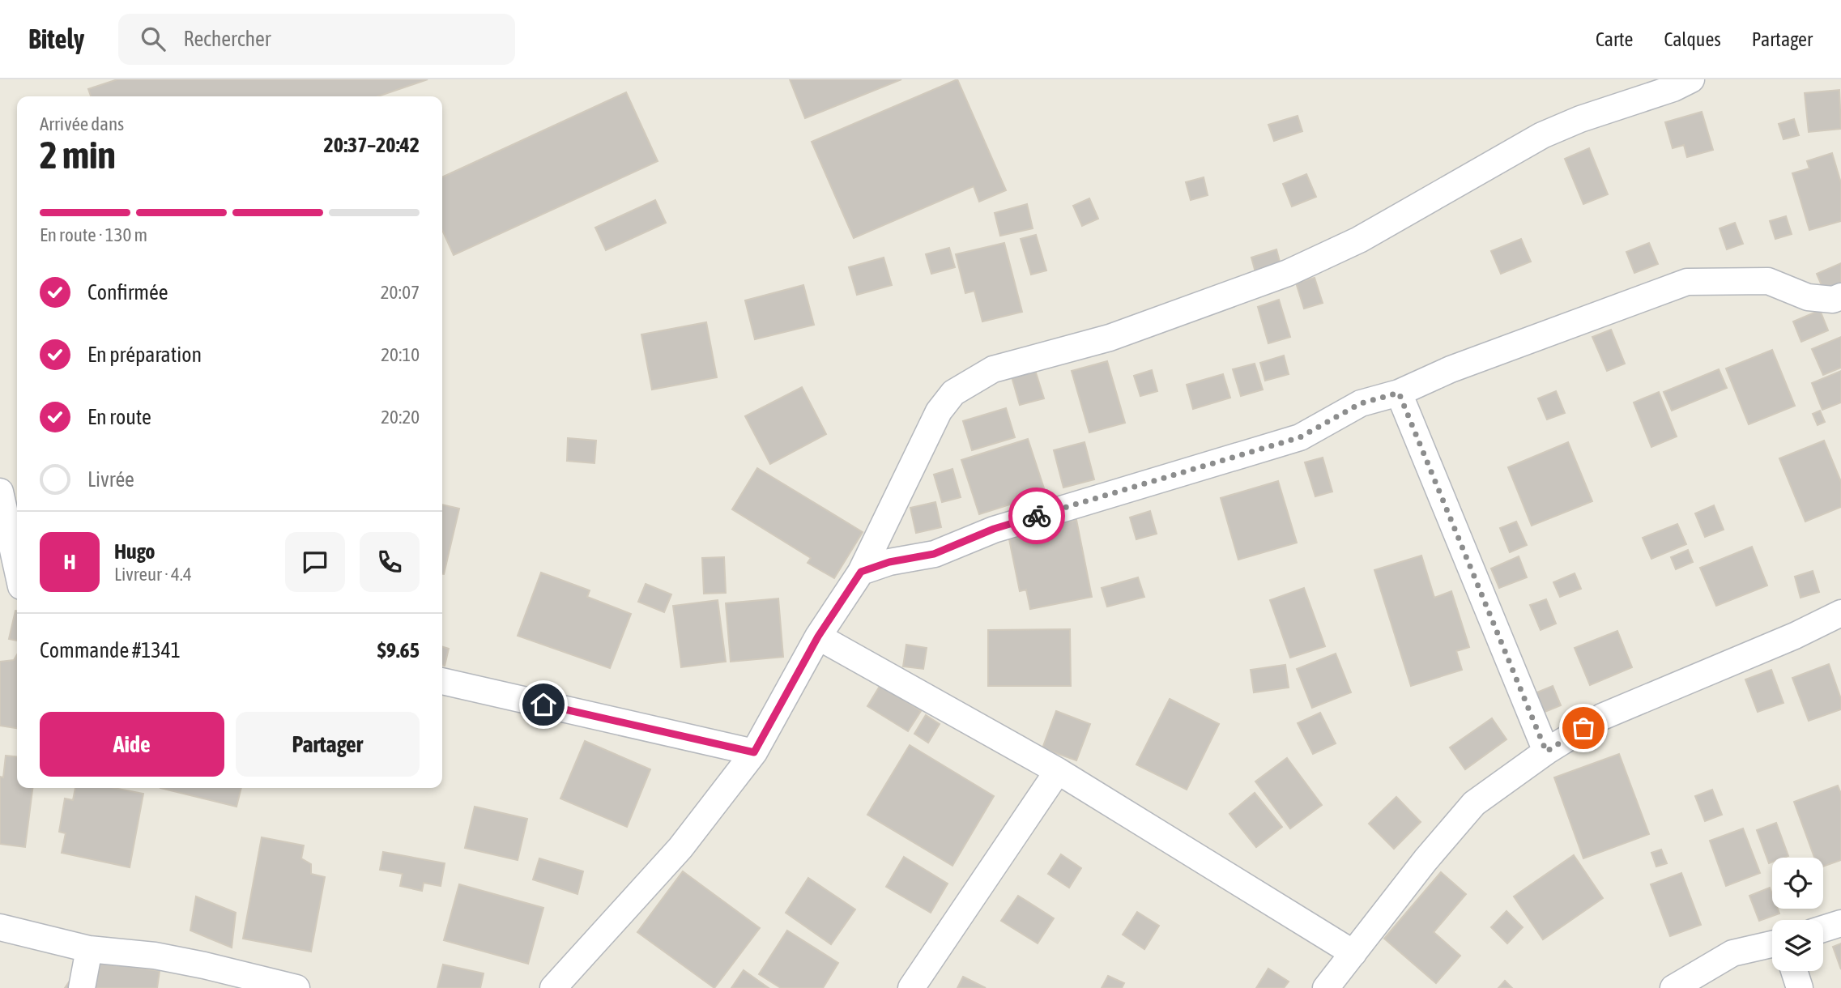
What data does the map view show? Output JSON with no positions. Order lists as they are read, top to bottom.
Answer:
{
  "page": {
    "header": "Bitely",
    "search": "Rechercher",
    "nav": ["Carte", "Calques", "Partager"],
    "heading": ["2 min", "Arrivée dans", "20:37–20:42"],
    "panel": [
      "Hugo",
      "Livreur · 4.4",
      "Commande #1341",
      "$9.65"
    ],
    "bar": "En route · 130 m",
    "list": [
      ["Confirmée", "20:07"],
      ["En préparation", "20:10"],
      ["En route", "20:20"],
      "Livrée"
    ],
    "round": "H",
    "buttons": ["Aide", "Partager"]
  }
}
